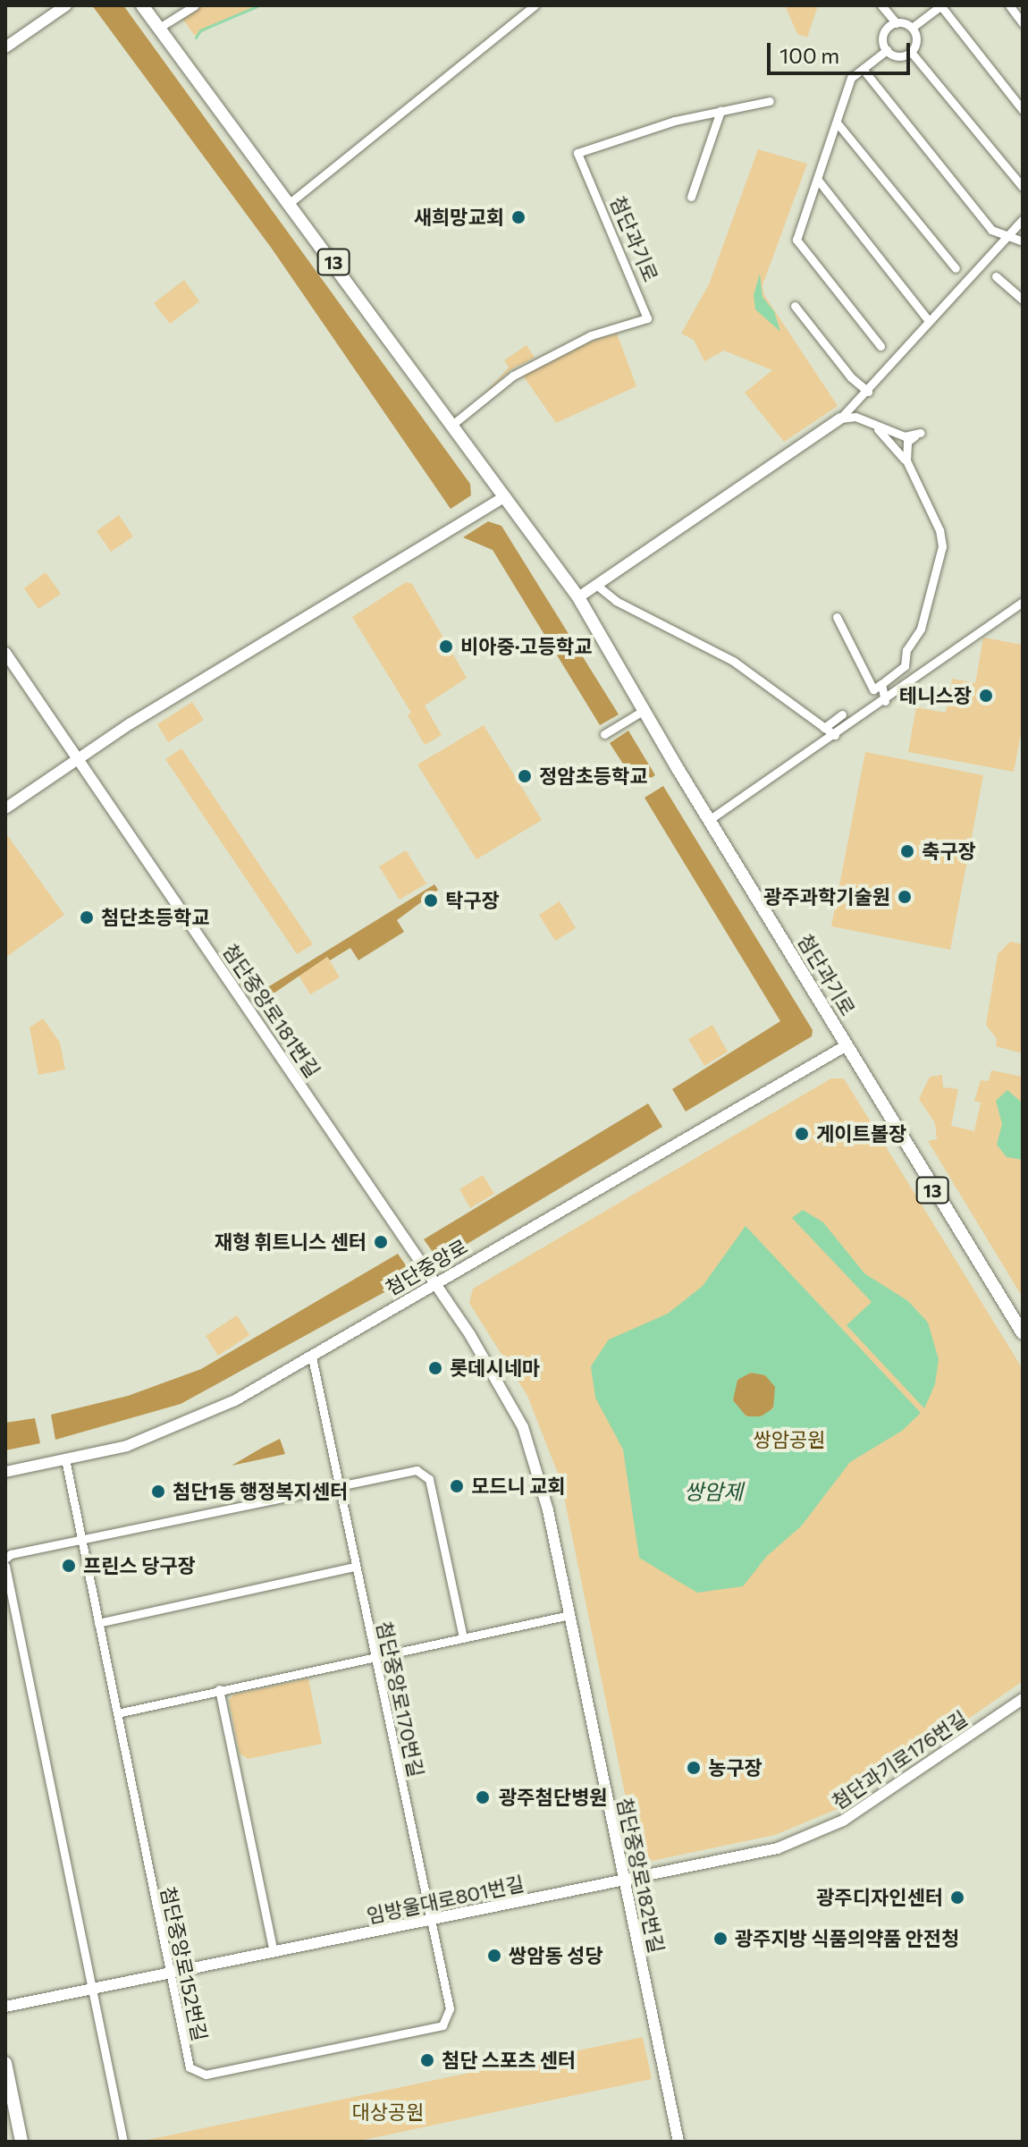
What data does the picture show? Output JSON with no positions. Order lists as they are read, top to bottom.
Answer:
{
  "streets": {
    "main road": ["첨단과기로", "13"],
    "street": [
      "첨단중앙로181번길",
      "첨단중앙로",
      "첨단중앙로170번길",
      "첨단과기로176번길",
      "첨단중앙로182번길",
      "임방울대로801번길",
      "첨단중앙로152번길"
    ]
  },
  "crossings": [
    ["첨단과기로", "첨단중앙로"],
    ["첨단중앙로181번길", "첨단중앙로"],
    ["첨단중앙로181번길", "첨단중앙로182번길"],
    ["첨단중앙로", "첨단중앙로170번길"],
    ["첨단중앙로", "첨단중앙로182번길"],
    ["첨단중앙로", "첨단중앙로152번길"],
    ["첨단중앙로170번길", "임방울대로801번길"],
    ["첨단중앙로170번길", "첨단중앙로152번길"],
    ["첨단과기로176번길", "첨단중앙로182번길"],
    ["첨단과기로176번길", "임방울대로801번길"],
    ["첨단중앙로182번길", "임방울대로801번길"],
    ["임방울대로801번길", "첨단중앙로152번길"]
  ],
  "water": ["쌍암제"],
  "parks": ["쌍암공원", "대상공원"],
  "places": [
    "새희망교회",
    "비아중·고등학교",
    "테니스장",
    "정암초등학교",
    "축구장",
    "광주과학기술원",
    "탁구장",
    "첨단초등학교",
    "게이트볼장",
    "재형 휘트니스 센터",
    "롯데시네마",
    "모드니 교회",
    "첨단1동 행정복지센터",
    "프린스 당구장",
    "농구장",
    "광주첨단병원",
    "광주디자인센터",
    "광주지방 식품의약품 안전청",
    "쌍암동 성당",
    "첨단 스포츠 센터"
  ],
  "scale_bar": "100 m"
}
